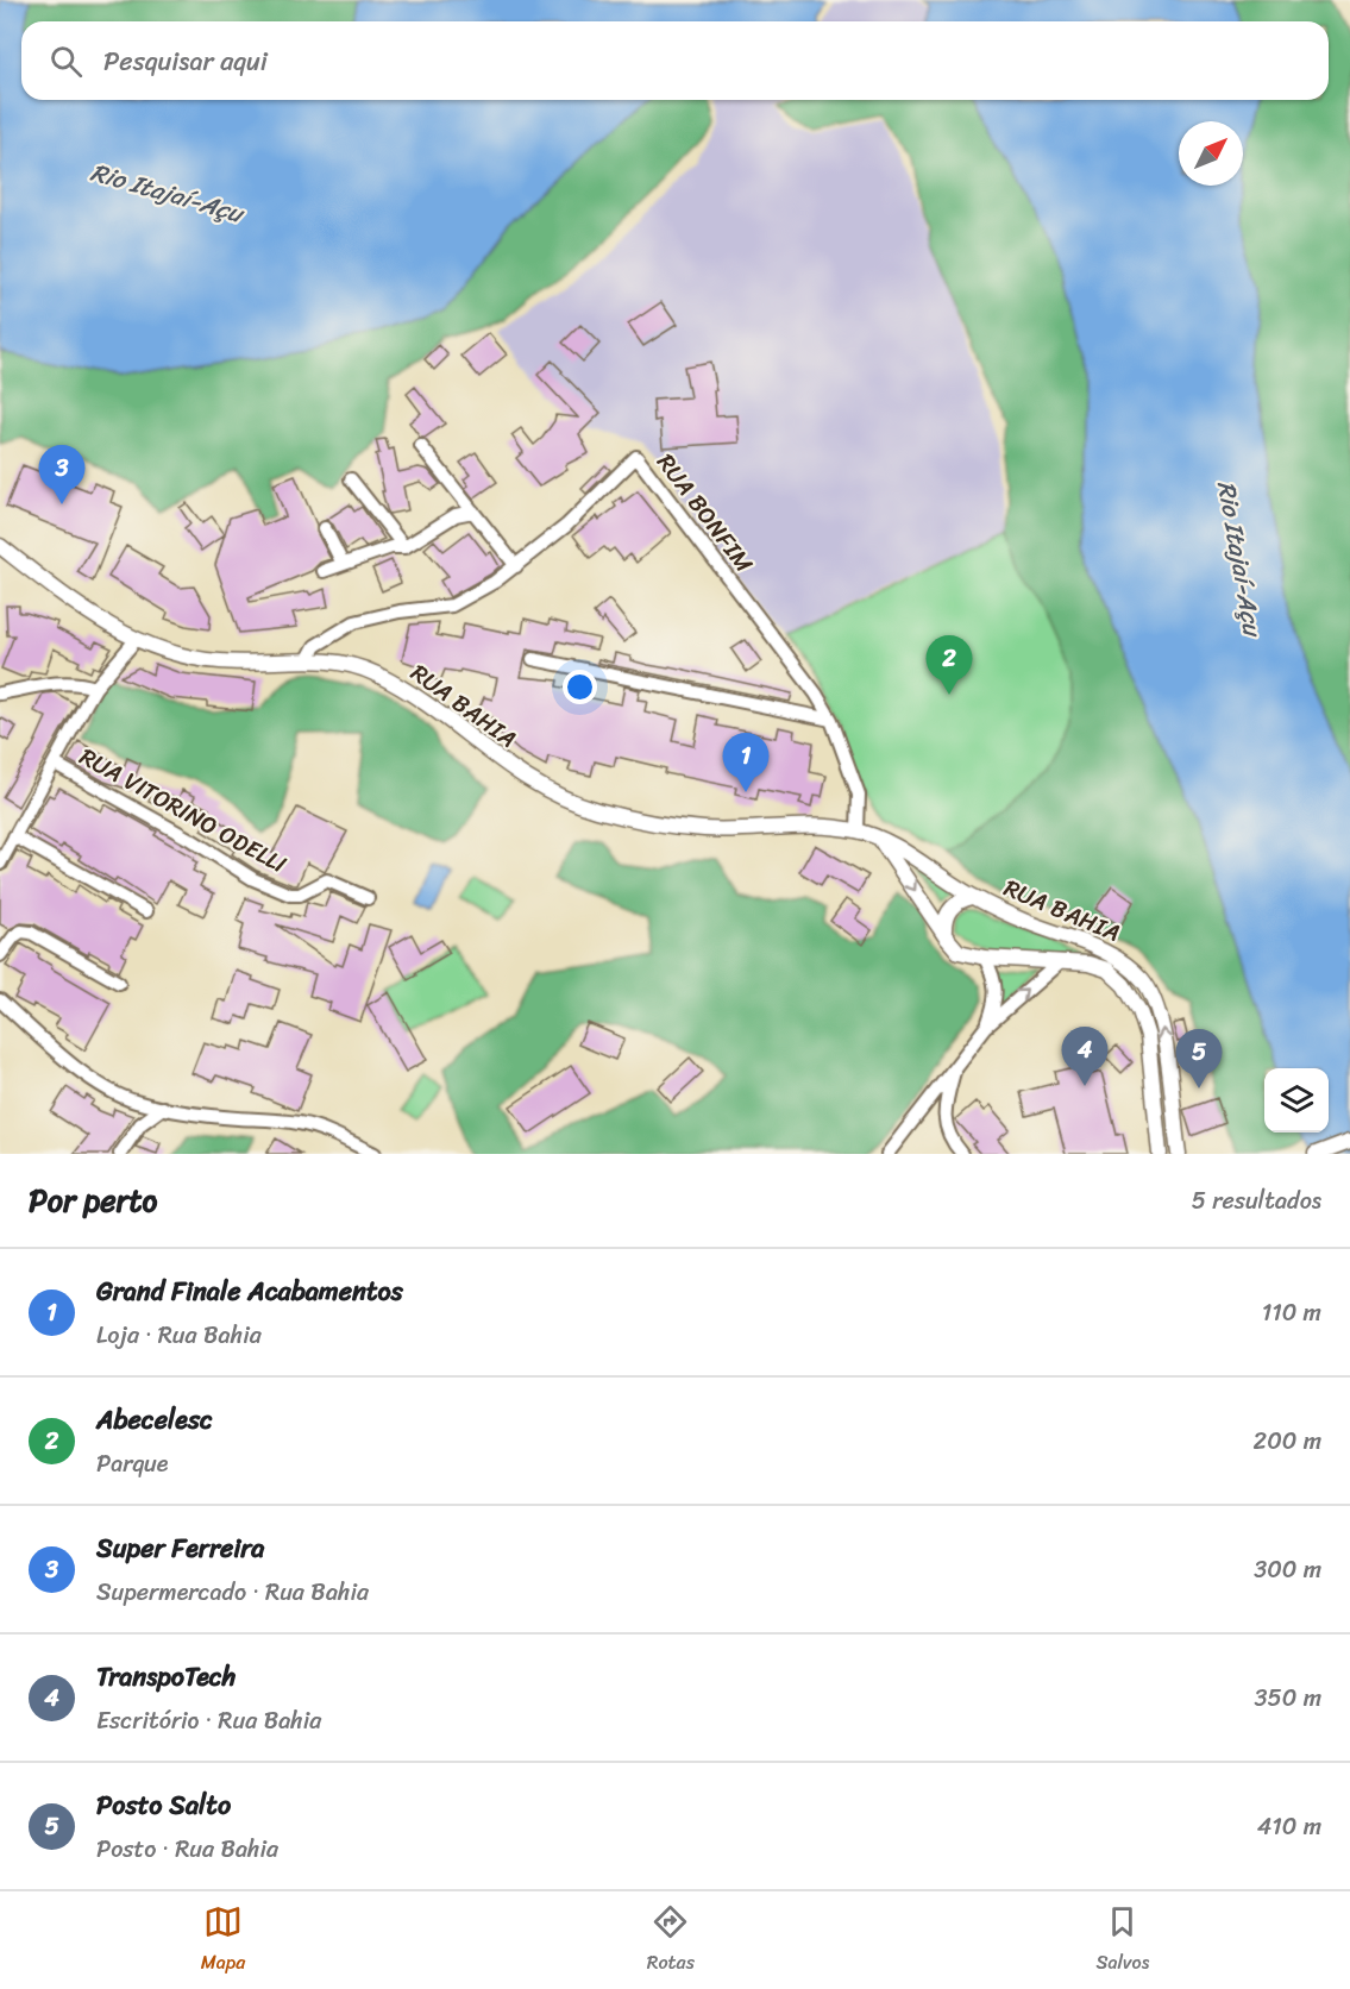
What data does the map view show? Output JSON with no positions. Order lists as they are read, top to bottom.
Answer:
{
  "streets": {
    "main road": ["RUA BAHIA"],
    "street": ["RUA BONFIM", "RUA VITORINO ODELLI"]
  },
  "crossings": [
    ["RUA BONFIM", "RUA BAHIA"]
  ],
  "water": ["Rio Itajaí-Açu"],
  "north": "top right",
  "page": {
    "search": "Pesquisar aqui",
    "pins": [
      "3",
      "2",
      "1",
      "4",
      "5"
    ],
    "heading": ["Por perto", "5 resultados"],
    "list": [
      {
        "mark": "1",
        "name": "Grand Finale Acabamentos",
        "note": "Loja · Rua Bahia",
        "value": "110 m"
      },
      {
        "mark": "2",
        "name": "Abecelesc",
        "note": "Parque",
        "value": "200 m"
      },
      {
        "mark": "3",
        "name": "Super Ferreira",
        "note": "Supermercado · Rua Bahia",
        "value": "300 m"
      },
      {
        "mark": "4",
        "name": "TranspoTech",
        "note": "Escritório · Rua Bahia",
        "value": "350 m"
      },
      {
        "mark": "5",
        "name": "Posto Salto",
        "note": "Posto · Rua Bahia",
        "value": "410 m"
      }
    ],
    "nav": ["Mapa", "Rotas", "Salvos"]
  }
}
